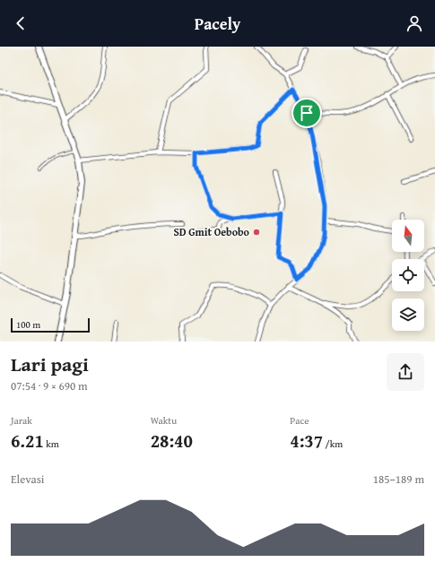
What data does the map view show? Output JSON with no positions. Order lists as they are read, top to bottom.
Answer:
{
  "places": ["SD Gmit Oebobo"],
  "scale_bar": "100 m",
  "north": "top",
  "page": {
    "header": "Pacely",
    "scale": "100 m",
    "heading": ["Lari pagi", "07:54 · 9 × 690 m"],
    "stats": [
      ["Jarak", "6.21 km"],
      ["Waktu", "28:40"],
      ["Pace", "4:37 /km"]
    ],
    "chart": ["Elevasi", "185–189 m"]
  }
}
